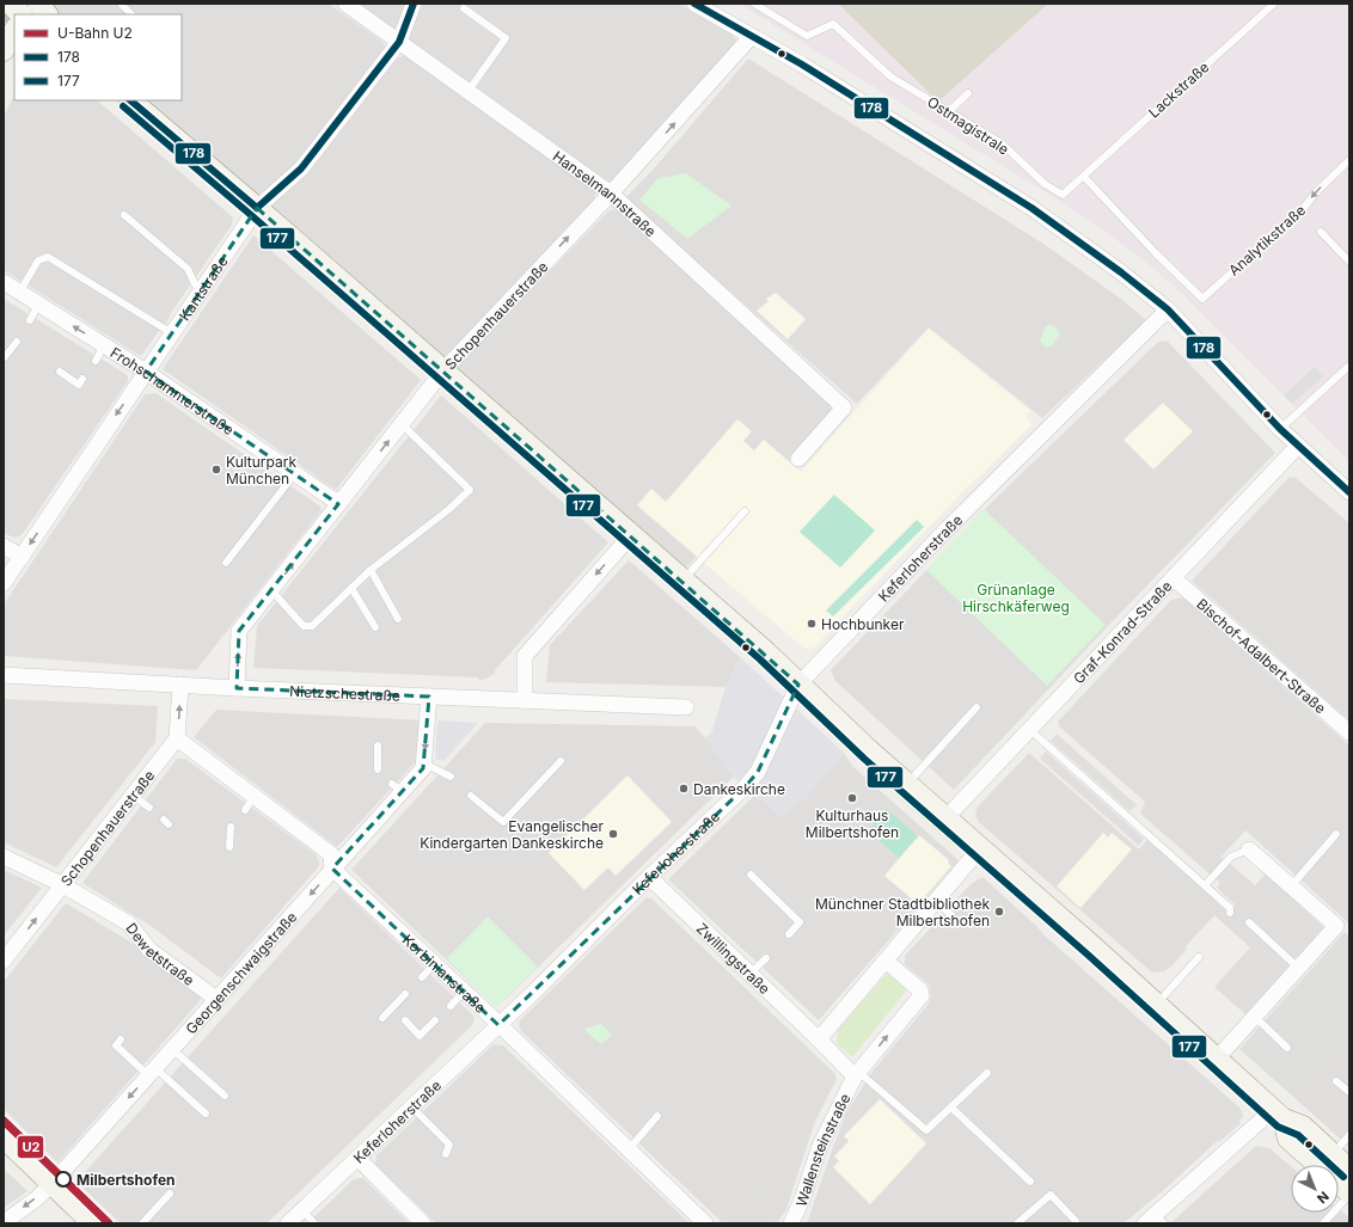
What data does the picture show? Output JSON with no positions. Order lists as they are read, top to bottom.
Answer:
{
  "streets": {
    "street": [
      "Hanselmannstraße",
      "Kantstraße",
      "Schopenhauerstraße",
      "Frohschammerstraße",
      "Keferloherstraße",
      "Graf-Konrad-Straße",
      "Bischof-Adalbert-Straße",
      "Nietzschestraße",
      "Dewetstraße",
      "Zwillingstraße",
      "Georgenschwaigstraße",
      "Korbinianstraße",
      "Wallensteinstraße"
    ],
    "lane": ["Lackstraße", "Ostmagistrale", "Analytikstraße"]
  },
  "crossings": [
    ["Lackstraße", "Ostmagistrale"],
    ["Lackstraße", "Analytikstraße"],
    ["Ostmagistrale", "Analytikstraße"],
    ["Hanselmannstraße", "Kantstraße"],
    ["Hanselmannstraße", "Schopenhauerstraße"],
    ["Kantstraße", "Frohschammerstraße"],
    ["Schopenhauerstraße", "Frohschammerstraße"],
    ["Schopenhauerstraße", "Nietzschestraße"],
    ["Schopenhauerstraße", "Dewetstraße"],
    ["Schopenhauerstraße", "Korbinianstraße"],
    ["Keferloherstraße", "Zwillingstraße"],
    ["Keferloherstraße", "Korbinianstraße"],
    ["Graf-Konrad-Straße", "Bischof-Adalbert-Straße"],
    ["Nietzschestraße", "Georgenschwaigstraße"],
    ["Dewetstraße", "Georgenschwaigstraße"],
    ["Zwillingstraße", "Wallensteinstraße"],
    ["Georgenschwaigstraße", "Korbinianstraße"]
  ],
  "one_way": ["Schopenhauerstraße", "Georgenschwaigstraße"],
  "parks": ["Grünanlage Hirschkäferweg"],
  "places": [
    "Kulturpark München",
    "Hochbunker",
    "Dankeskirche",
    "Kulturhaus Milbertshofen",
    "Evangelischer Kindergarten Dankeskirche",
    "Münchner Stadtbibliothek Milbertshofen",
    "Milbertshofen"
  ],
  "lines": ["transit line 178", "transit line 177", "metro line U2"],
  "legend": ["U-Bahn U2", "178", "177"],
  "north": "bottom right"
}
